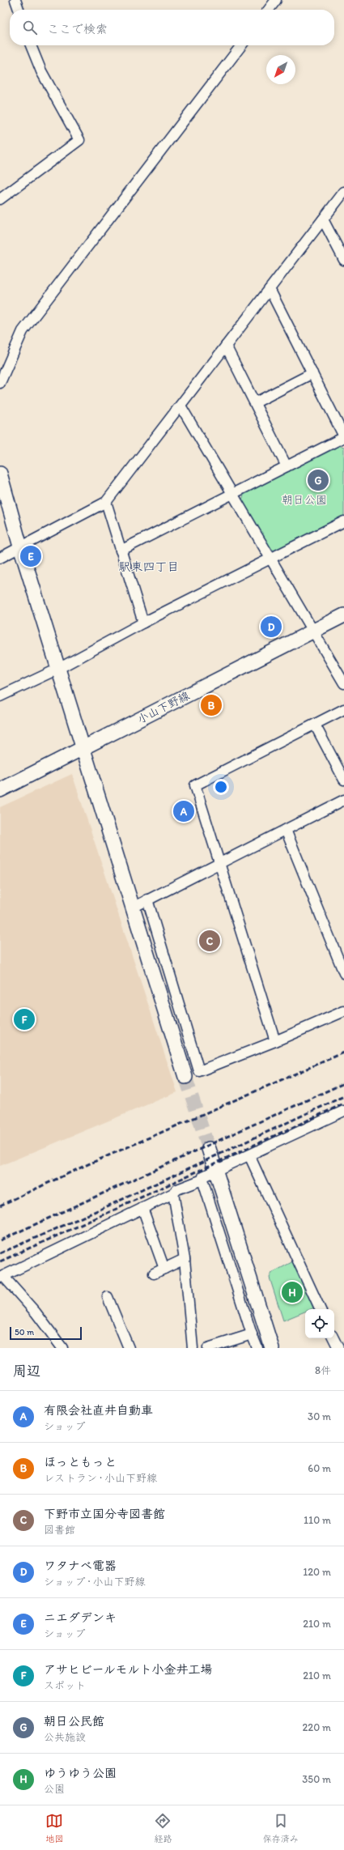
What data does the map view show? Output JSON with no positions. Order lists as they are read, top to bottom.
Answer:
{
  "streets": {
    "street": ["小山下野線"]
  },
  "districts": ["駅東四丁目"],
  "parks": ["朝日公園"],
  "scale_bar": "50 m",
  "north": "bottom left",
  "page": {
    "search": "ここで検索",
    "pins": [
      "G",
      "E",
      "D",
      "B",
      "A",
      "C",
      "F",
      "H"
    ],
    "scale": "50 m",
    "heading": ["周辺", "8件"],
    "list": [
      {
        "mark": "A",
        "name": "有限会社直井自動車",
        "note": "ショップ",
        "value": "30 m"
      },
      {
        "mark": "B",
        "name": "ほっともっと",
        "note": "レストラン · 小山下野線",
        "value": "60 m"
      },
      {
        "mark": "C",
        "name": "下野市立国分寺図書館",
        "note": "図書館",
        "value": "110 m"
      },
      {
        "mark": "D",
        "name": "ワタナベ電器",
        "note": "ショップ · 小山下野線",
        "value": "120 m"
      },
      {
        "mark": "E",
        "name": "ニエダデンキ",
        "note": "ショップ",
        "value": "210 m"
      },
      {
        "mark": "F",
        "name": "アサヒビールモルト小金井工場",
        "note": "スポット",
        "value": "210 m"
      },
      {
        "mark": "G",
        "name": "朝日公民館",
        "note": "公共施設",
        "value": "220 m"
      },
      {
        "mark": "H",
        "name": "ゆうゆう公園",
        "note": "公園",
        "value": "350 m"
      }
    ],
    "nav": ["地図", "経路", "保存済み"]
  }
}
